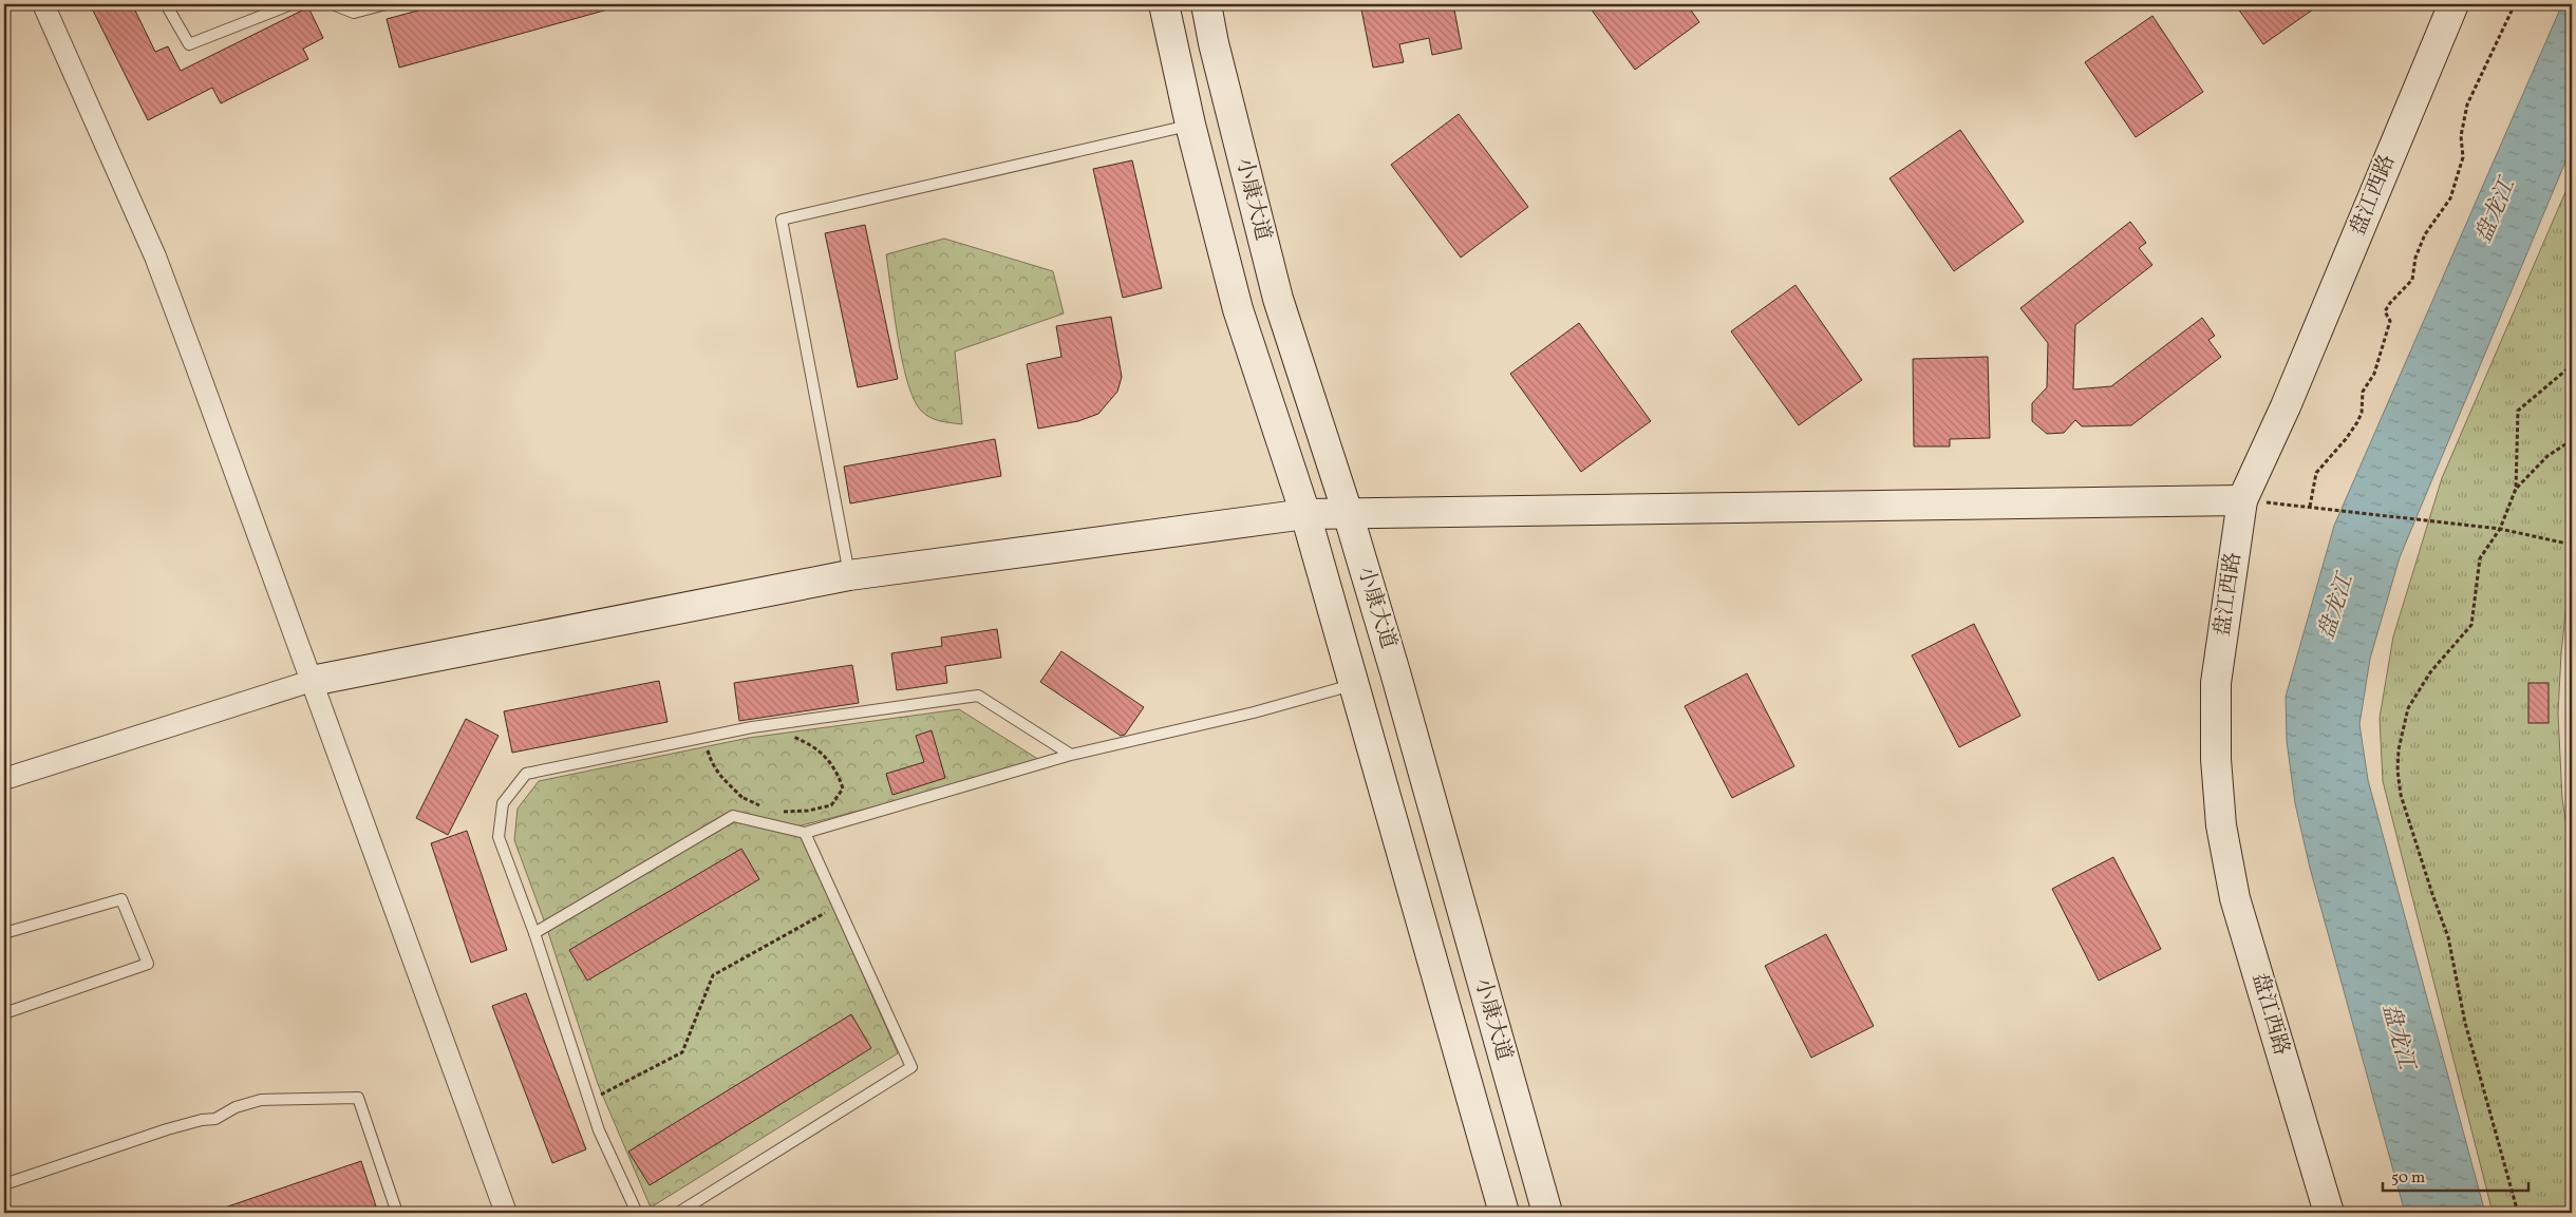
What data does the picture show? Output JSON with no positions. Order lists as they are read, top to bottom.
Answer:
{
  "streets": {
    "street": ["盘江西路", "小康大道"]
  },
  "water": ["盘龙江"],
  "scale_bar": "50 m"
}
